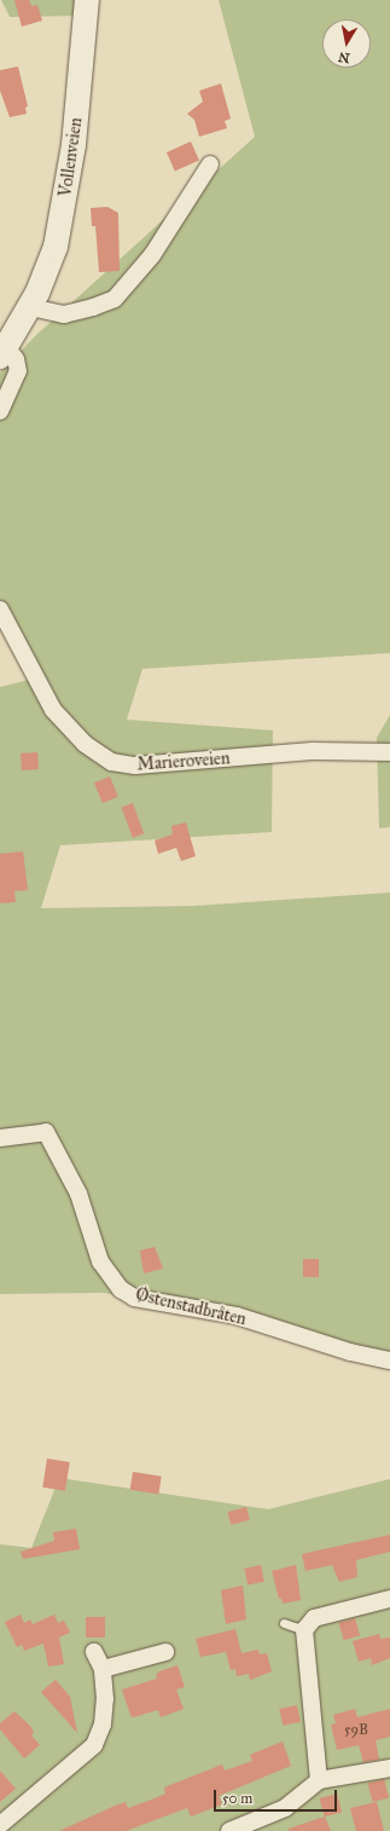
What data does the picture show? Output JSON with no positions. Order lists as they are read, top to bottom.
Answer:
{
  "streets": {
    "main road": ["Vollenveien"],
    "street": ["Marieroveien", "Østenstadbråten"]
  },
  "house_numbers": ["59B"],
  "scale_bar": "50 m",
  "north": "bottom"
}
